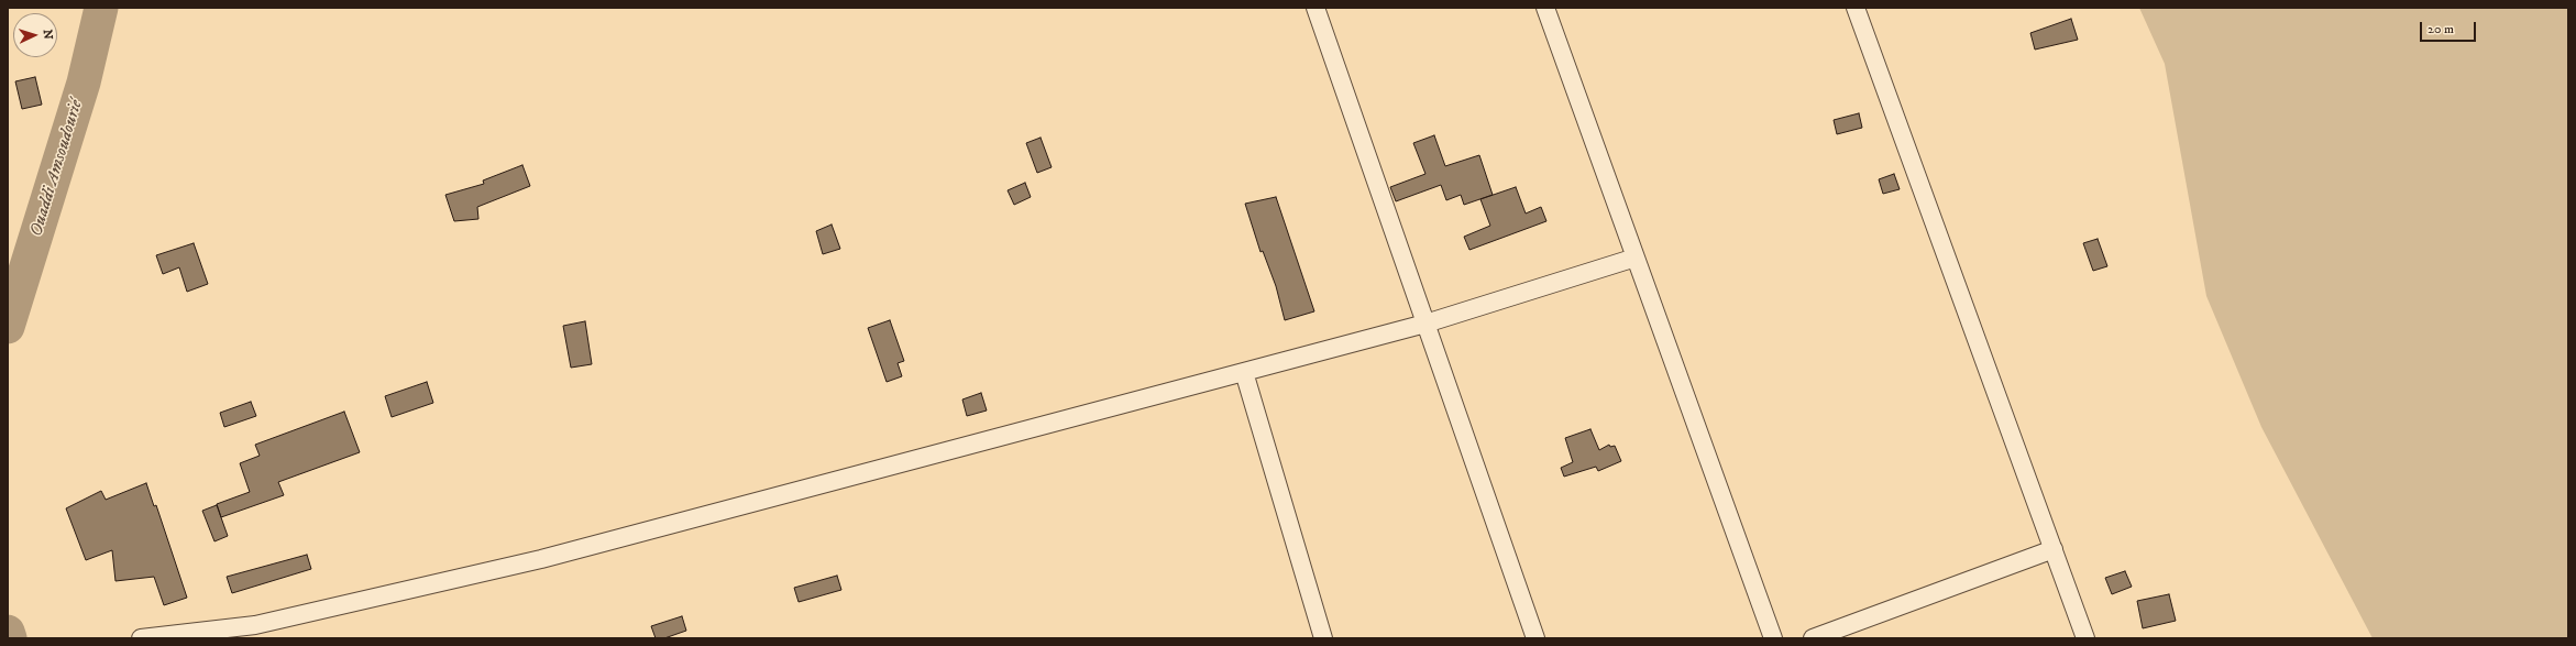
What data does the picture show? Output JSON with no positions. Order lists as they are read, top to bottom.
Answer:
{
  "water": ["Ouaddi Amsoudourié"],
  "scale_bar": "20 m",
  "north": "right"
}
